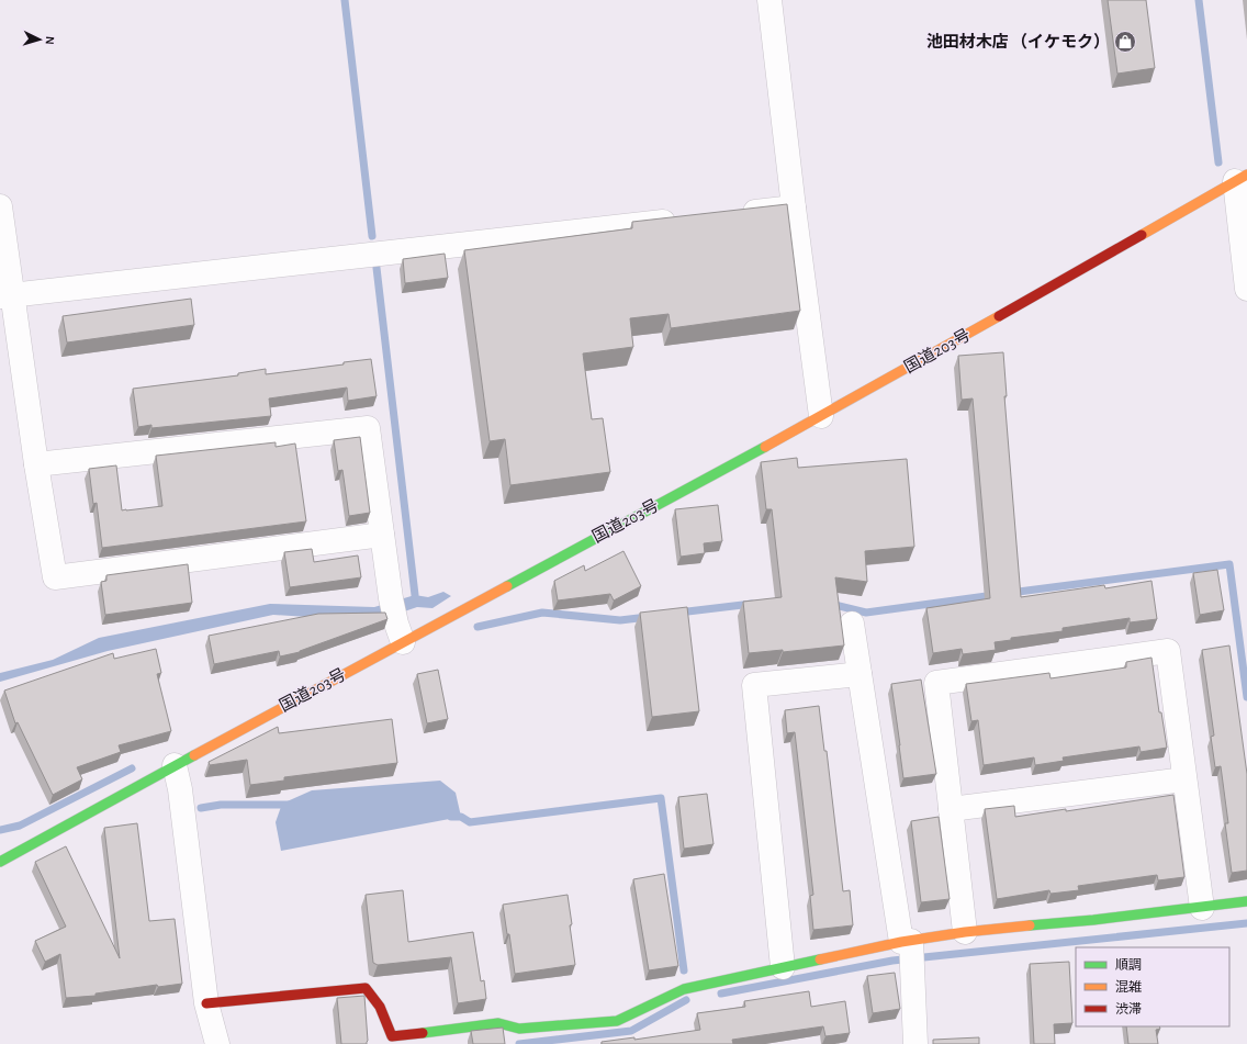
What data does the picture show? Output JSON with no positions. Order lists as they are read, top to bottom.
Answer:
{
  "streets": {
    "main road": ["国道203号"]
  },
  "places": {
    "shop": ["池田材木店 （イケモク）"]
  },
  "legend": ["順調", "混雑", "渋滞"],
  "north": "right"
}
